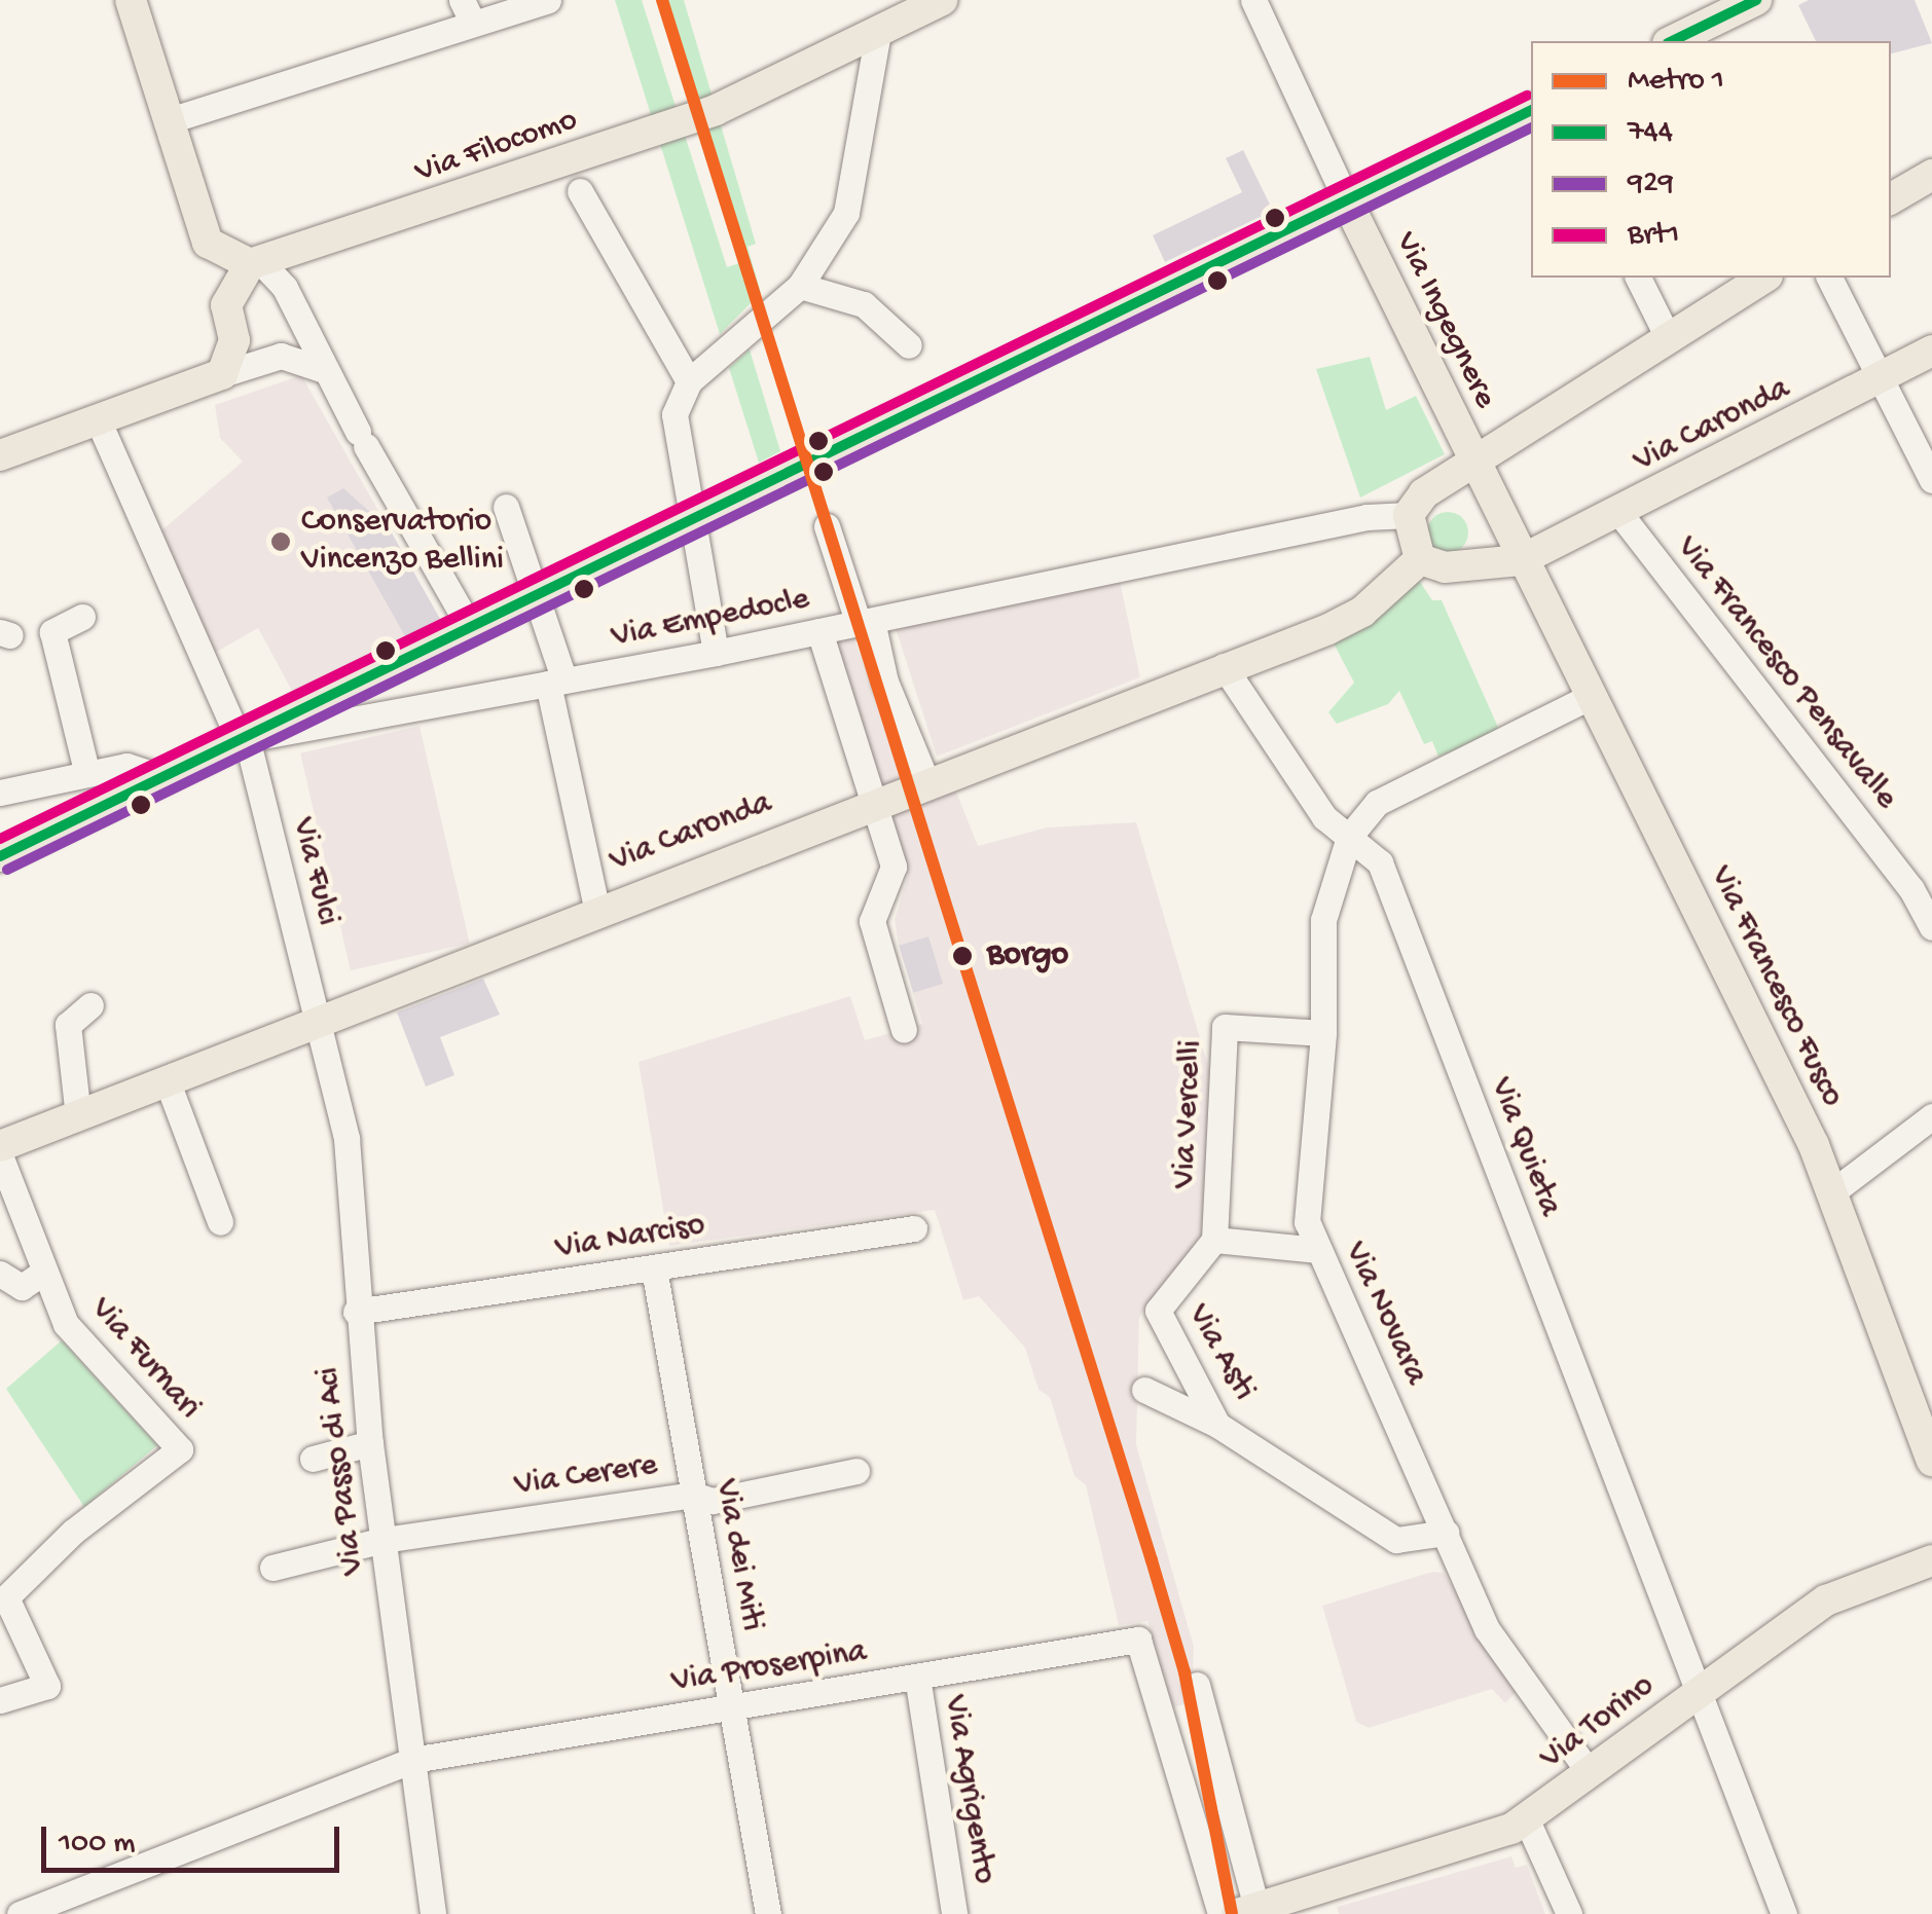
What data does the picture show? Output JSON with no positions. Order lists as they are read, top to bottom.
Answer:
{
  "streets": {
    "main road": [
      "Via Filocomo",
      "Via Ingegnere",
      "Via Caronda",
      "Via Francesco Fusco",
      "Via Torino"
    ],
    "street": [
      "Via Empedocle",
      "Via Francesco Pensavalle",
      "Via Fulci",
      "Via Vercelli",
      "Via Quieta",
      "Via Narciso",
      "Via Novara",
      "Via Asti",
      "Via Furnari",
      "Via Passo di Aci",
      "Via Cerere",
      "Via dei Miti",
      "Via Proserpina",
      "Via Agrigento"
    ]
  },
  "crossings": [
    ["Via Ingegnere", "Via Caronda"],
    ["Via Ingegnere", "Via Francesco Fusco"],
    ["Via Caronda", "Via Francesco Pensavalle"],
    ["Via Caronda", "Via Fulci"],
    ["Via Caronda", "Via Francesco Fusco"],
    ["Via Caronda", "Via Quieta"],
    ["Via Caronda", "Via Passo di Aci"],
    ["Via Empedocle", "Via Fulci"],
    ["Via Fulci", "Via Passo di Aci"],
    ["Via Vercelli", "Via Novara"],
    ["Via Vercelli", "Via Asti"],
    ["Via Quieta", "Via Novara"],
    ["Via Quieta", "Via Torino"],
    ["Via Narciso", "Via Passo di Aci"],
    ["Via Narciso", "Via dei Miti"],
    ["Via Novara", "Via Asti"],
    ["Via Novara", "Via Torino"],
    ["Via Passo di Aci", "Via Cerere"],
    ["Via Passo di Aci", "Via Proserpina"],
    ["Via Cerere", "Via dei Miti"],
    ["Via dei Miti", "Via Proserpina"],
    ["Via Proserpina", "Via Agrigento"]
  ],
  "places": ["Conservatorio Vincenzo Bellini", "Borgo"],
  "lines": [
    "metro line 1",
    "transit line 744",
    "transit line Brt1",
    "transit line 929"
  ],
  "legend": [
    "Metro 1",
    "744",
    "929",
    "Brt1"
  ],
  "scale_bar": "100 m"
}
